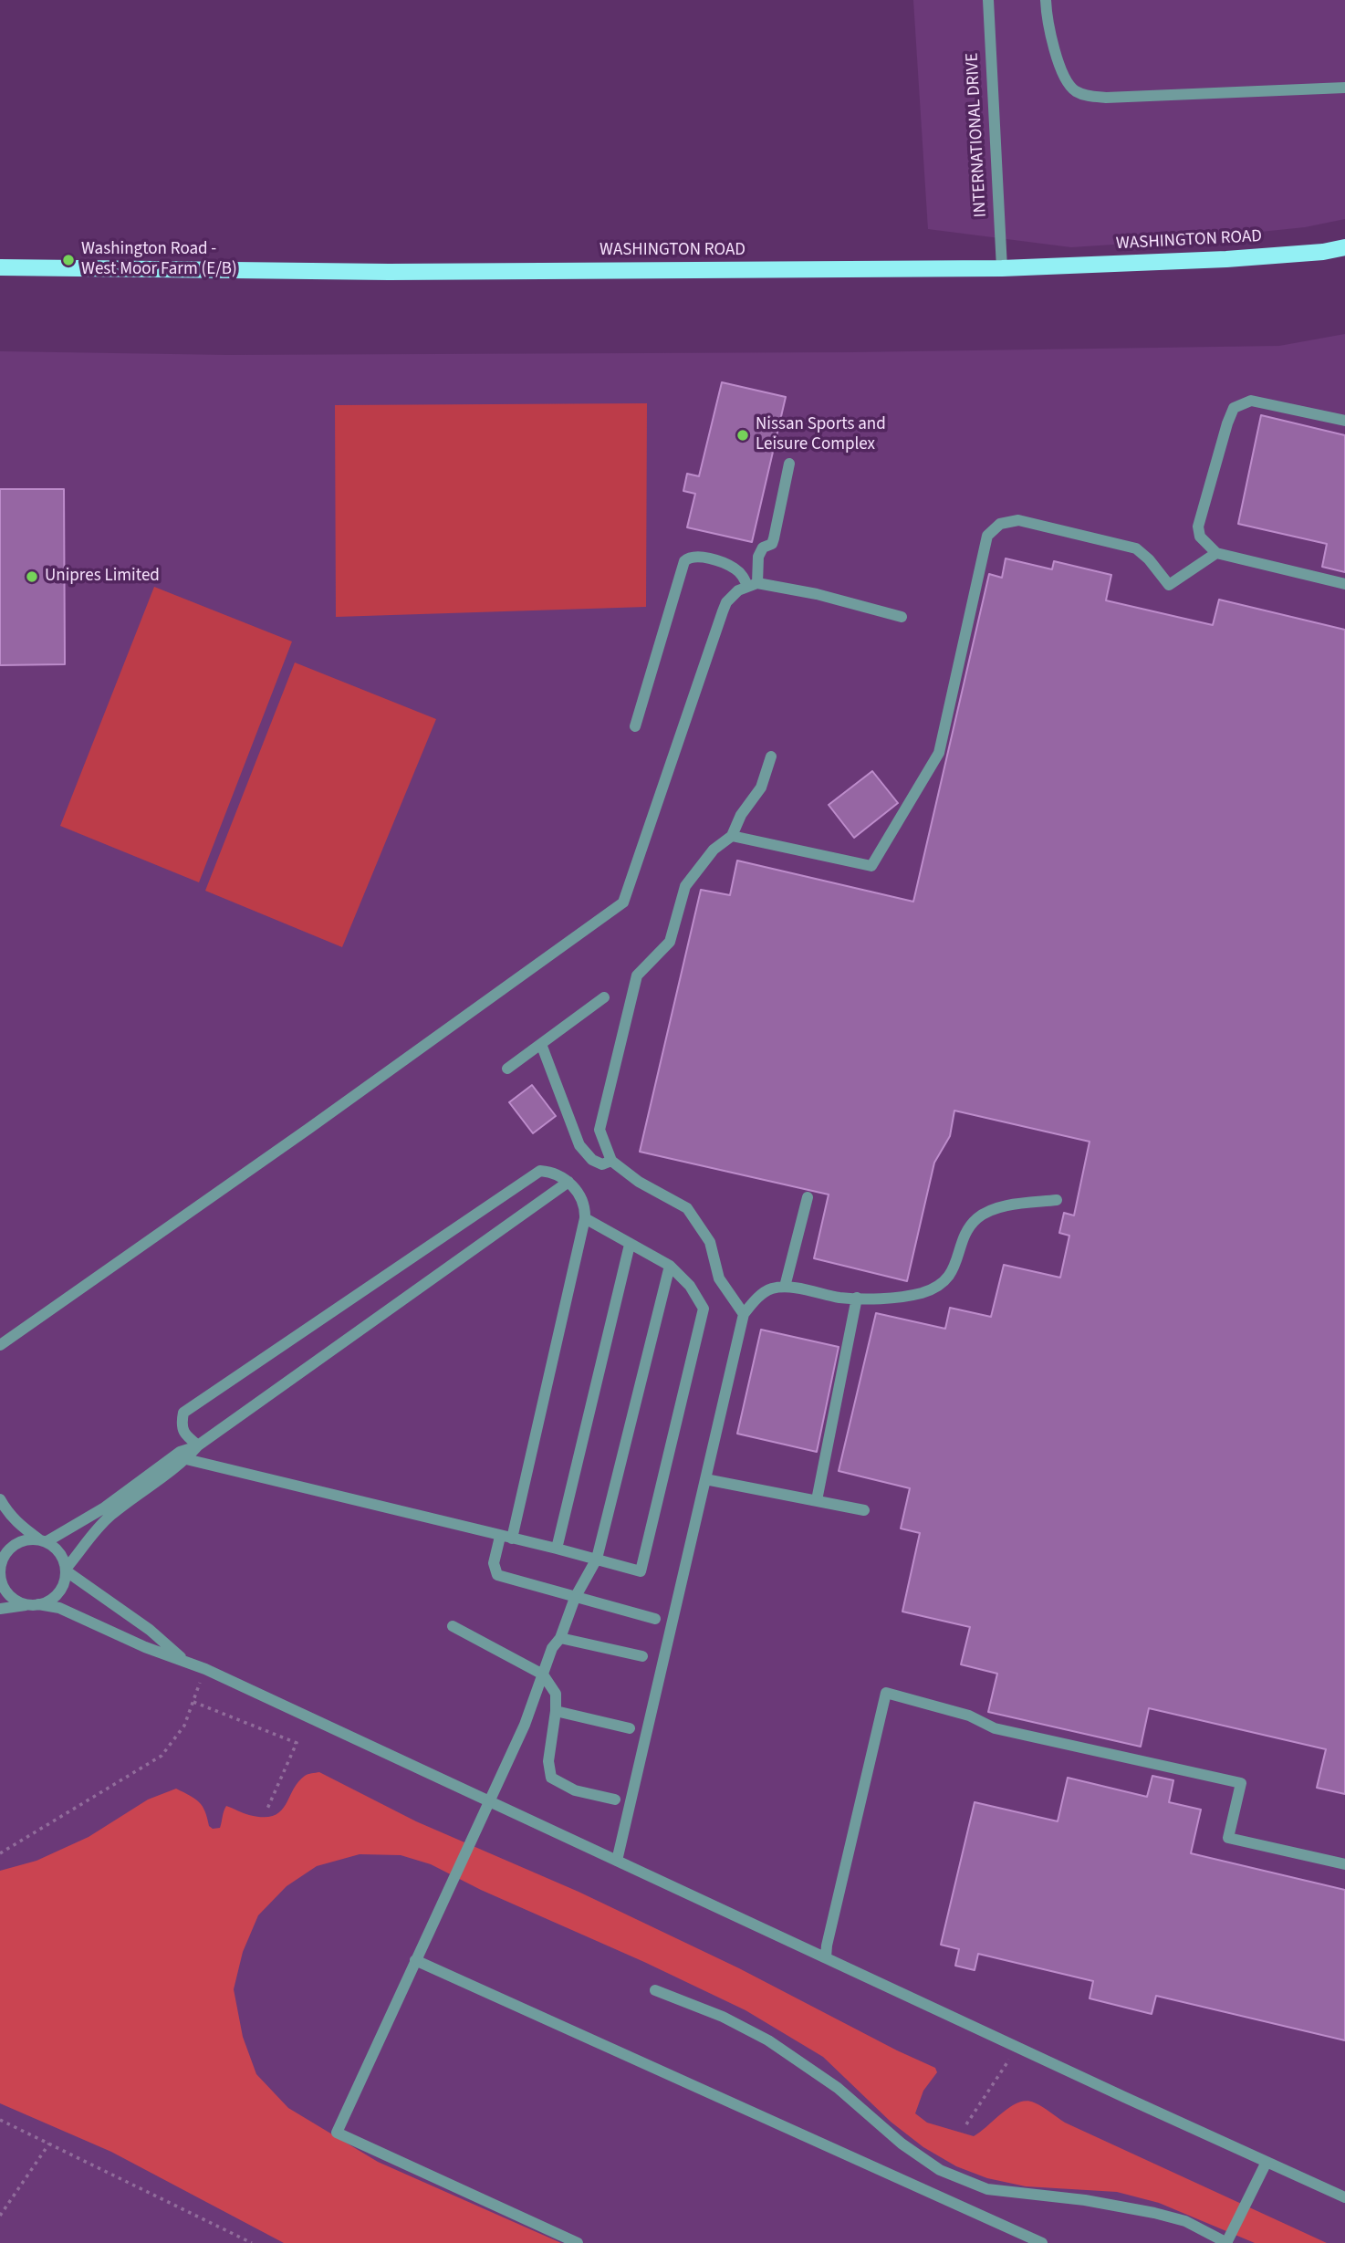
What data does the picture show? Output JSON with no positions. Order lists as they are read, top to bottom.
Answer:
{
  "streets": {
    "main road": ["WASHINGTON ROAD"],
    "street": ["INTERNATIONAL DRIVE"]
  },
  "crossings": [
    ["INTERNATIONAL DRIVE", "WASHINGTON ROAD"]
  ],
  "places": ["Washington Road - West Moor Farm (E/B)", "Nissan Sports and Leisure Complex", "Unipres Limited"]
}
